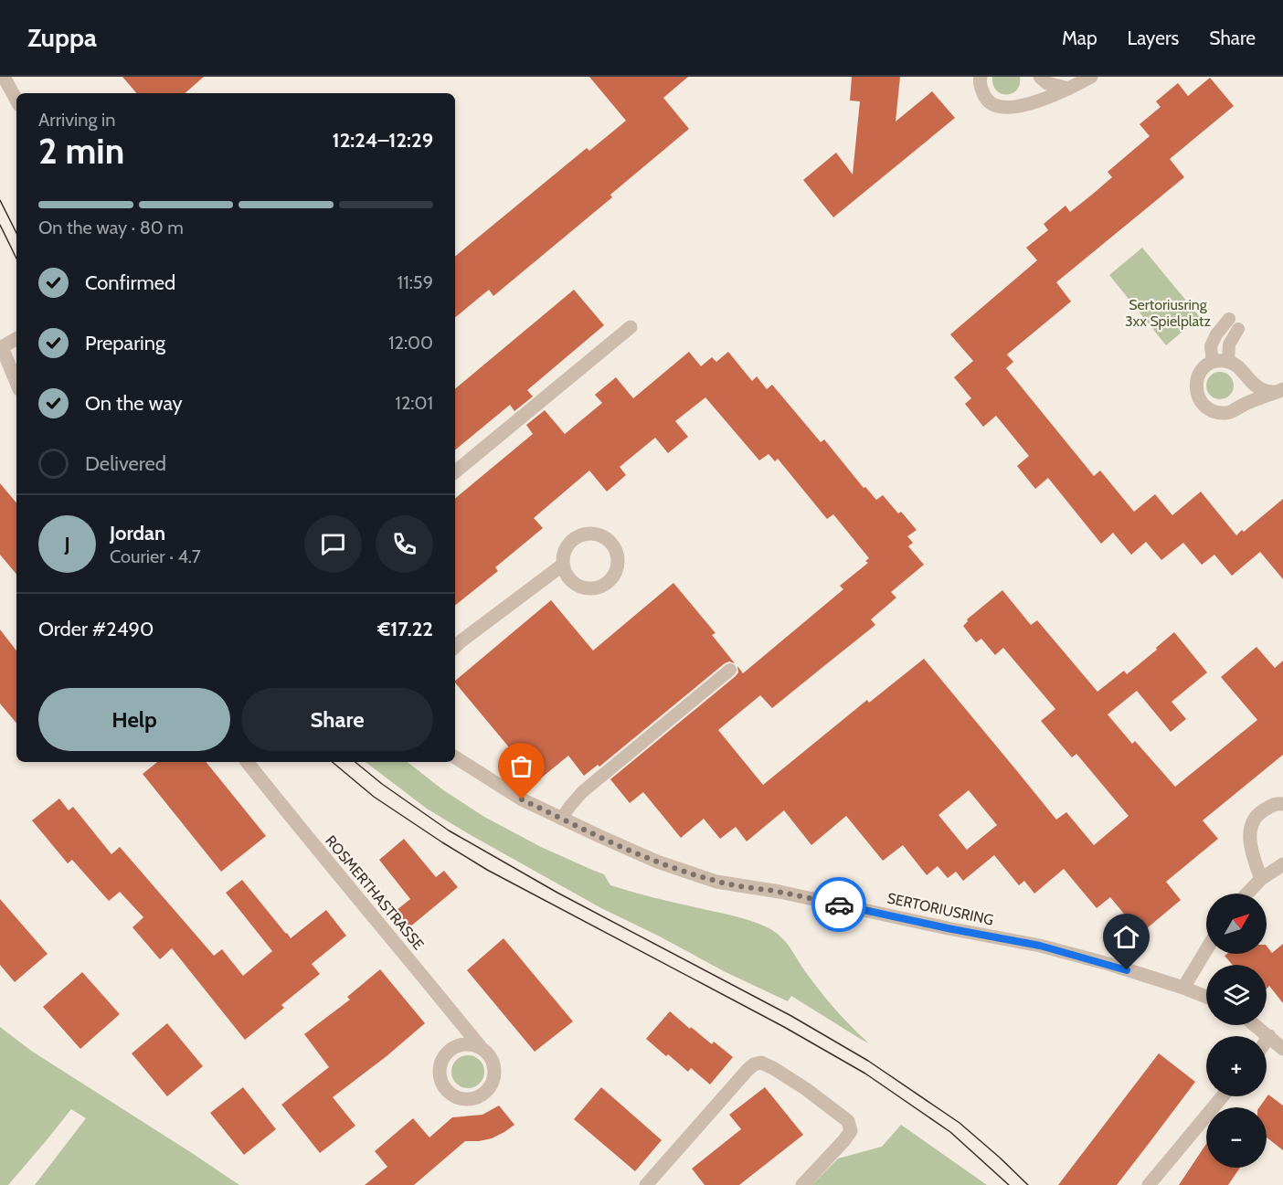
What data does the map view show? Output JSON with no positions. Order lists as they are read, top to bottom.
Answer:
{
  "streets": {
    "street": ["ROSMERTHASTRASSE", "SERTORIUSRING"]
  },
  "parks": ["Sertoriusring 3xx Spielplatz"],
  "north": "top right",
  "page": {
    "header": "Zuppa",
    "nav": ["Map", "Layers", "Share"],
    "heading": ["2 min", "Arriving in", "12:24–12:29"],
    "panel": [
      "Jordan",
      "Courier · 4.7",
      "Order #2490",
      "€17.22"
    ],
    "bar": "On the way · 80 m",
    "list": [
      ["Confirmed", "11:59"],
      ["Preparing", "12:00"],
      ["On the way", "12:01"],
      "Delivered"
    ],
    "round": "J",
    "buttons": ["Help", "Share"],
    "map_buttons": ["+", "−"]
  }
}
